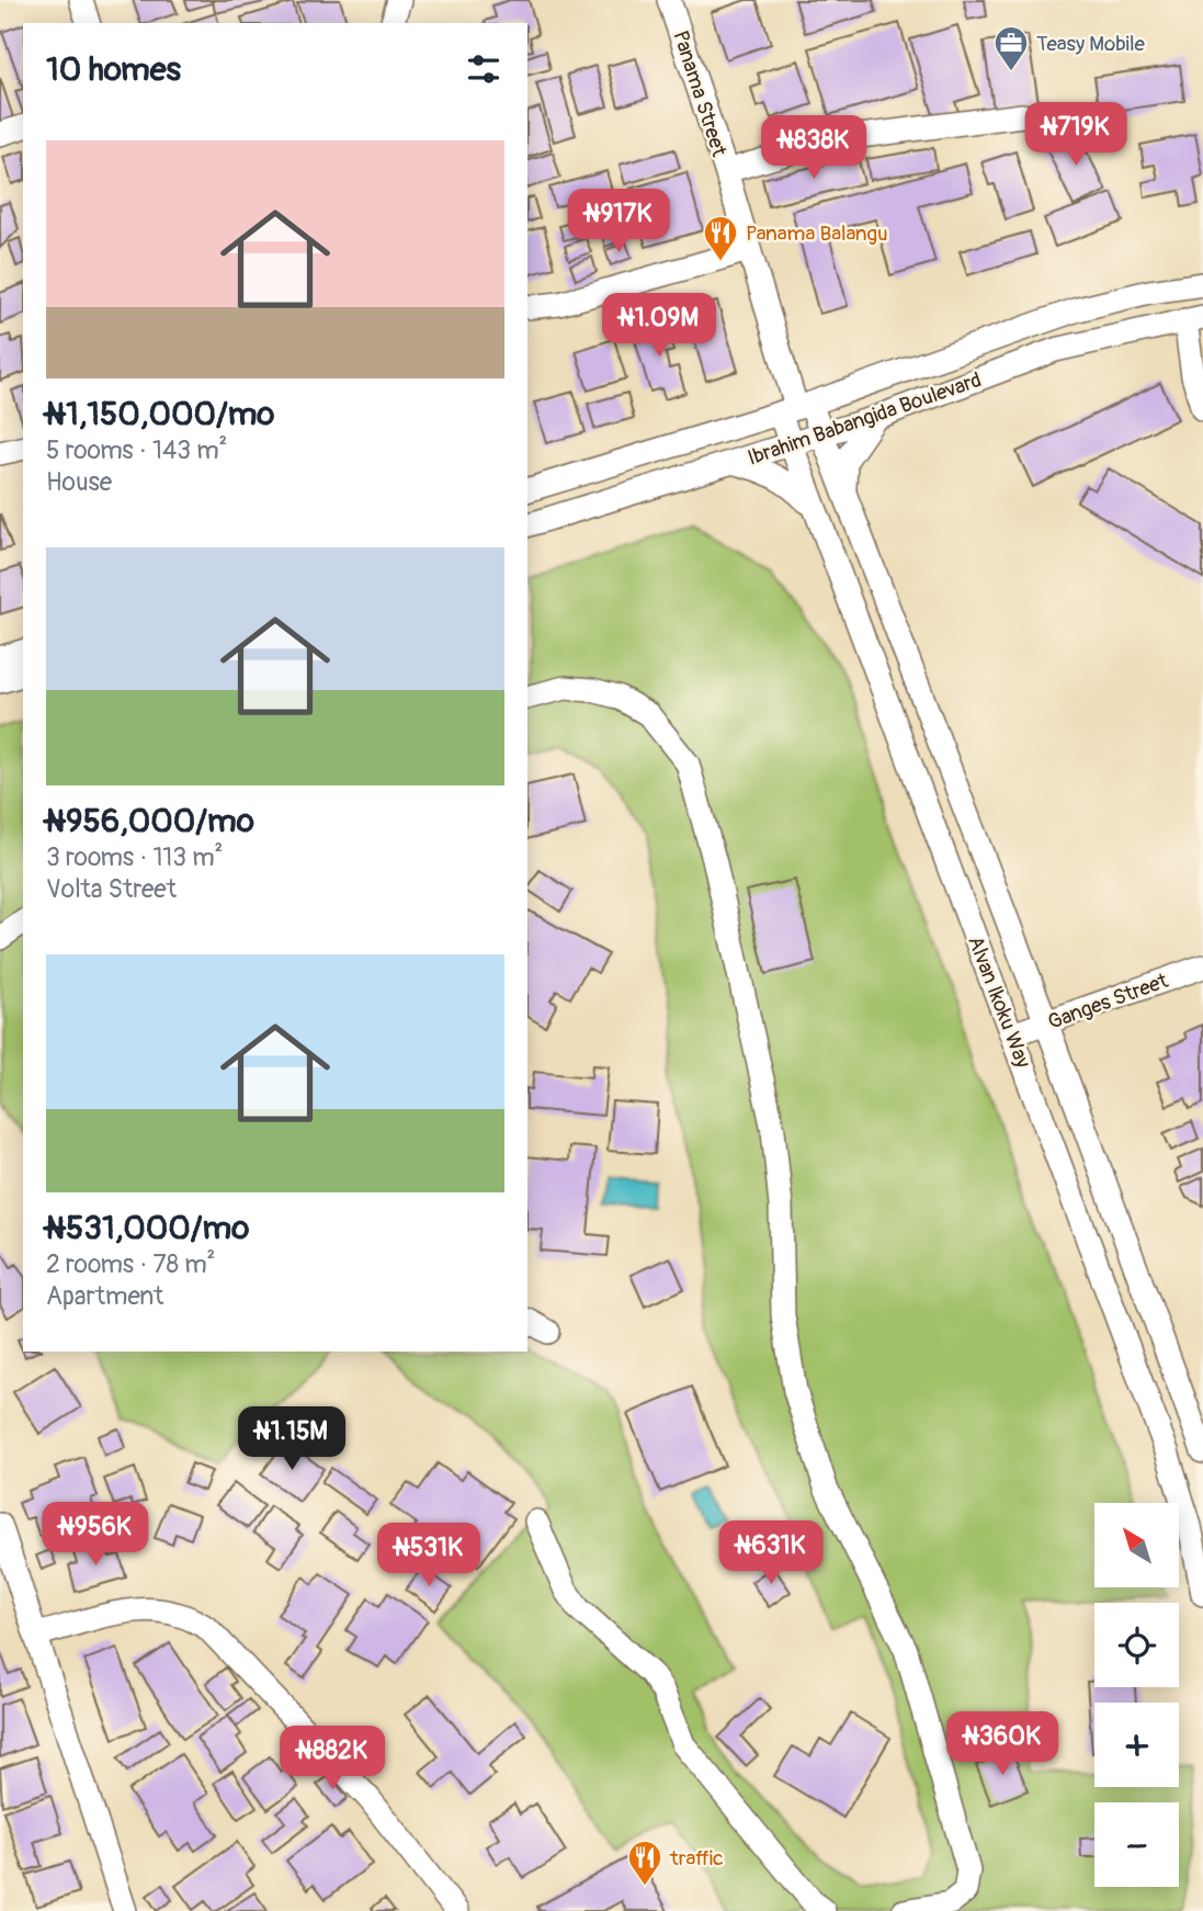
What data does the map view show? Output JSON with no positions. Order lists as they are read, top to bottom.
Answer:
{
  "streets": {
    "street": [
      "Panama Street",
      "Ibrahim Babangida Boulevard",
      "Ganges Street",
      "Alvan Ikoku Way"
    ]
  },
  "crossings": [
    ["Panama Street", "Ibrahim Babangida Boulevard"],
    ["Panama Street", "Alvan Ikoku Way"],
    ["Ibrahim Babangida Boulevard", "Alvan Ikoku Way"],
    ["Ganges Street", "Alvan Ikoku Way"]
  ],
  "places": {
    "office": ["Teasy Mobile"],
    "restaurant": ["Panama Balangu", "traffic"]
  },
  "north": "top left",
  "page": {
    "heading": "10 homes",
    "price": [
      "₦719K",
      "₦838K",
      "₦917K",
      "₦1.09M",
      "₦1.15M",
      "₦956K",
      "₦631K",
      "₦531K",
      "₦360K",
      "₦882K"
    ],
    "list": [
      {
        "name": "₦1,150,000/mo",
        "note": "5 rooms · 143 m² · House"
      },
      {
        "name": "₦956,000/mo",
        "note": "3 rooms · 113 m² · Volta Street"
      },
      {
        "name": "₦531,000/mo",
        "note": "2 rooms · 78 m² · Apartment"
      }
    ],
    "map_buttons": ["+", "−"]
  }
}
